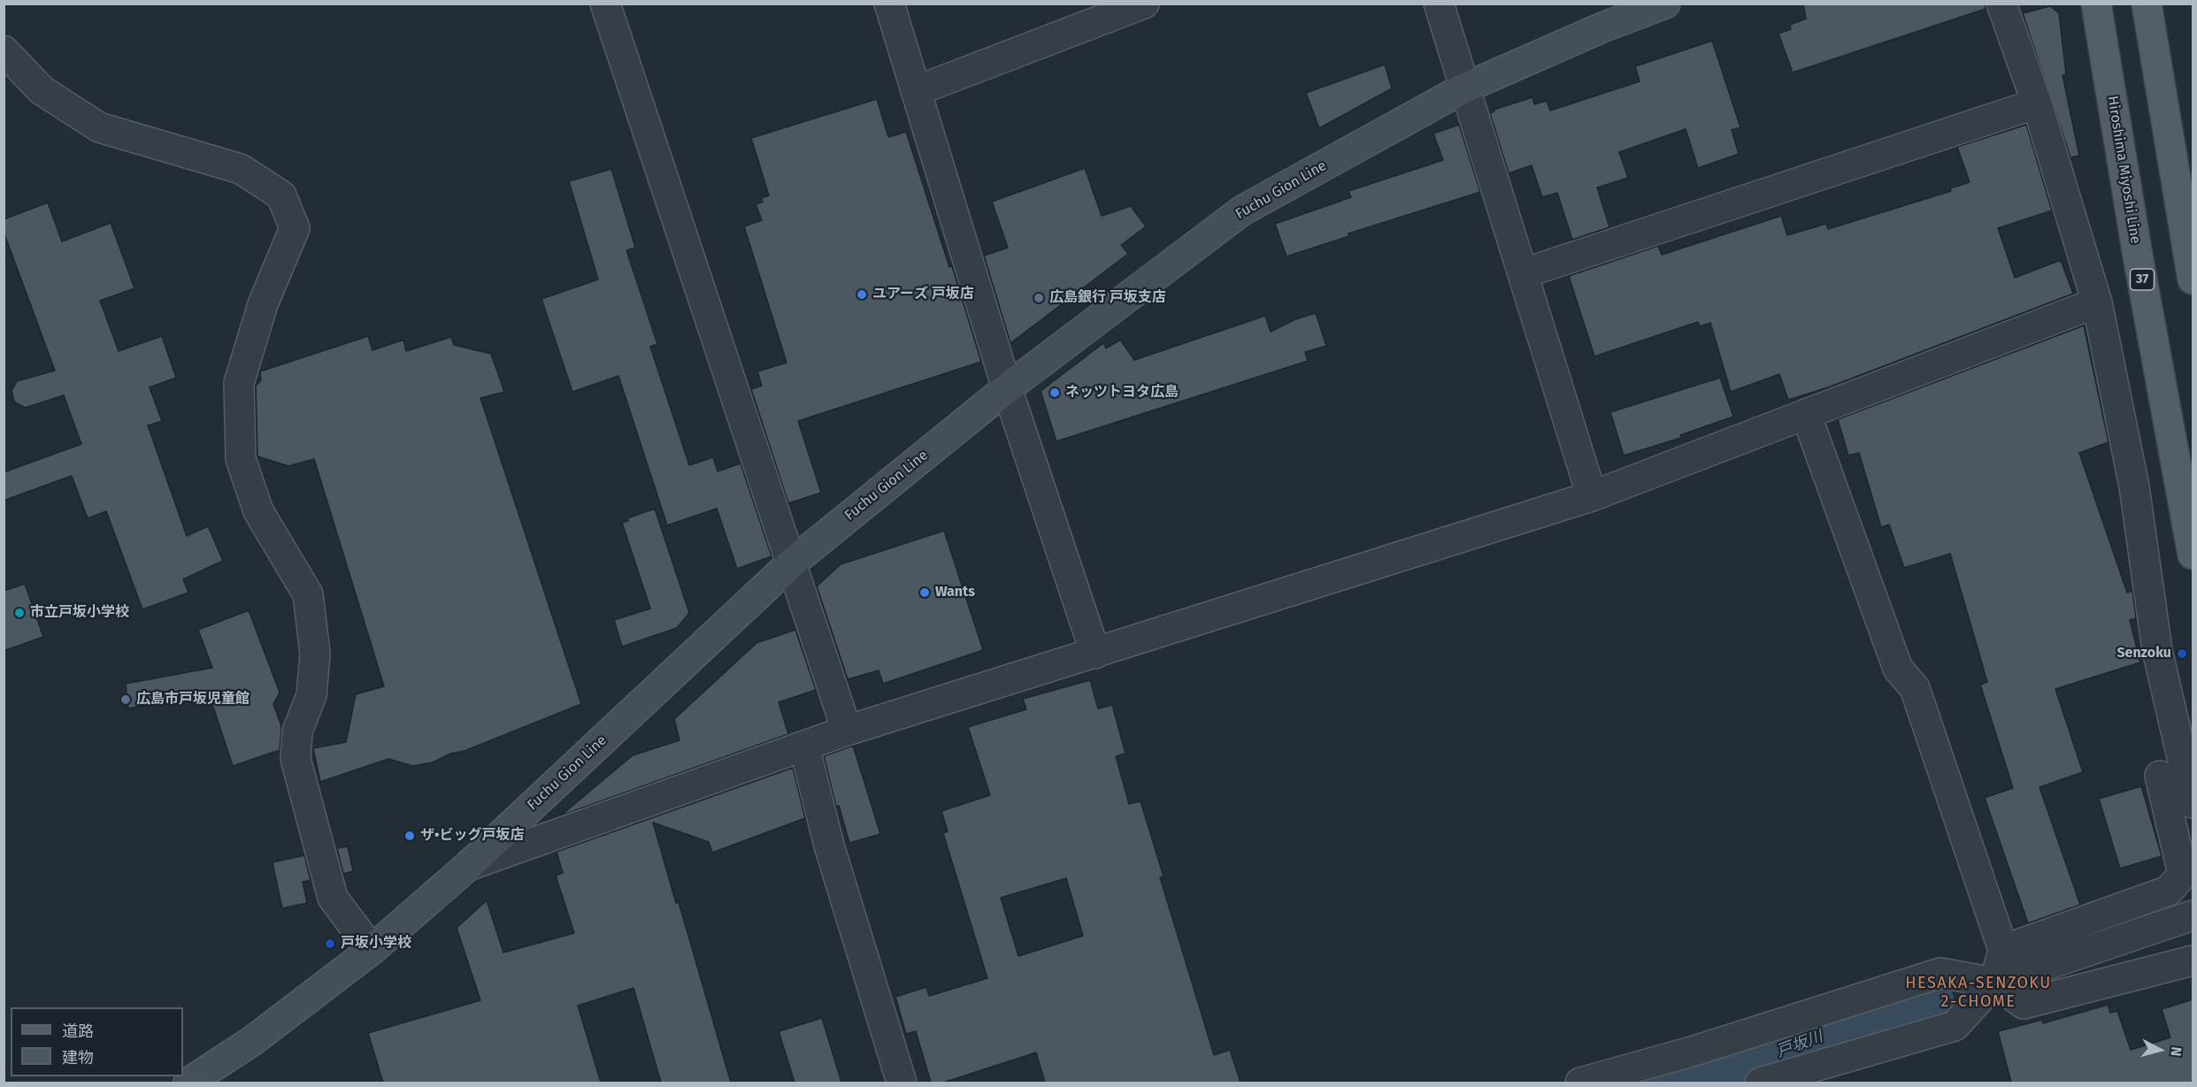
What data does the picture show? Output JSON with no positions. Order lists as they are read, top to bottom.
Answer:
{
  "streets": {
    "main road": ["Hiroshima Miyoshi Line", "Fuchu Gion Line", "37"]
  },
  "districts": ["HESAKA-SENZOKU 2-CHOME"],
  "water": ["戸坂川"],
  "places": [
    "ユアーズ 戸坂店",
    "広島銀行 戸坂支店",
    "ネッツトヨタ広島",
    "Wants",
    "市立戸坂小学校",
    "Senzoku",
    "広島市戸坂児童館",
    "ザ•ビッグ戸坂店",
    "戸坂小学校"
  ],
  "legend": ["道路", "建物"],
  "north": "right"
}
